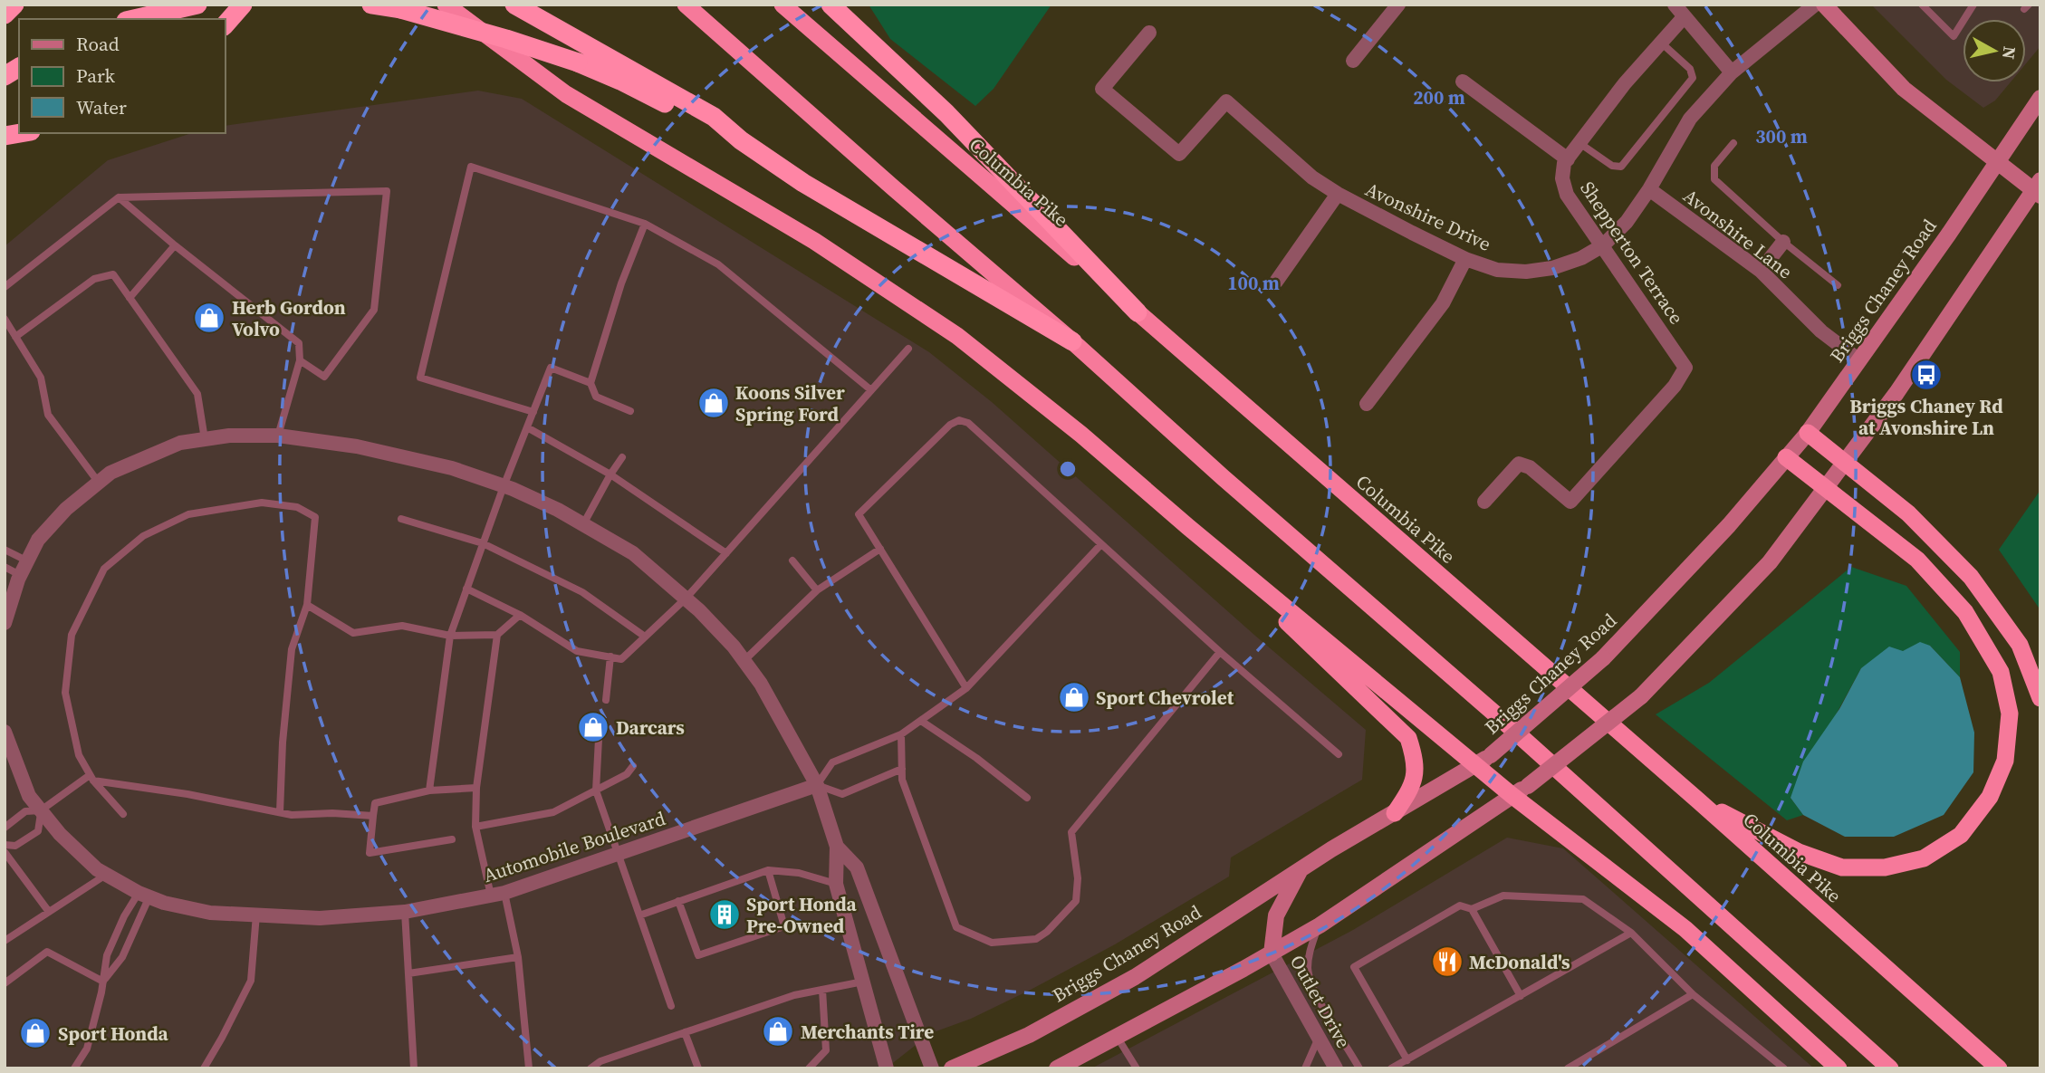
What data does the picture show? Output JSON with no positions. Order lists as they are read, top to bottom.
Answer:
{
  "streets": {
    "highway": ["Columbia Pike"],
    "main road": ["Briggs Chaney Road"],
    "street": [
      "Avonshire Drive",
      "Avonshire Lane",
      "Shepperton Terrace",
      "Automobile Boulevard",
      "Outlet Drive"
    ]
  },
  "crossings": [
    ["Avonshire Drive", "Avonshire Lane"],
    ["Avonshire Drive", "Shepperton Terrace"],
    ["Avonshire Lane", "Briggs Chaney Road"]
  ],
  "places": {
    "shop": [
      "Herb Gordon Volvo",
      "Koons Silver Spring Ford",
      "Sport Chevrolet",
      "Darcars",
      "Merchants Tire",
      "Sport Honda"
    ],
    "bus stop": ["Briggs Chaney Rd at Avonshire Ln"],
    "building": ["Sport Honda Pre-Owned"],
    "restaurant": ["McDonald's"]
  },
  "legend": ["Road", "Park", "Water"],
  "north": "right",
  "rings": ["200 m", "300 m", "100 m"]
}
